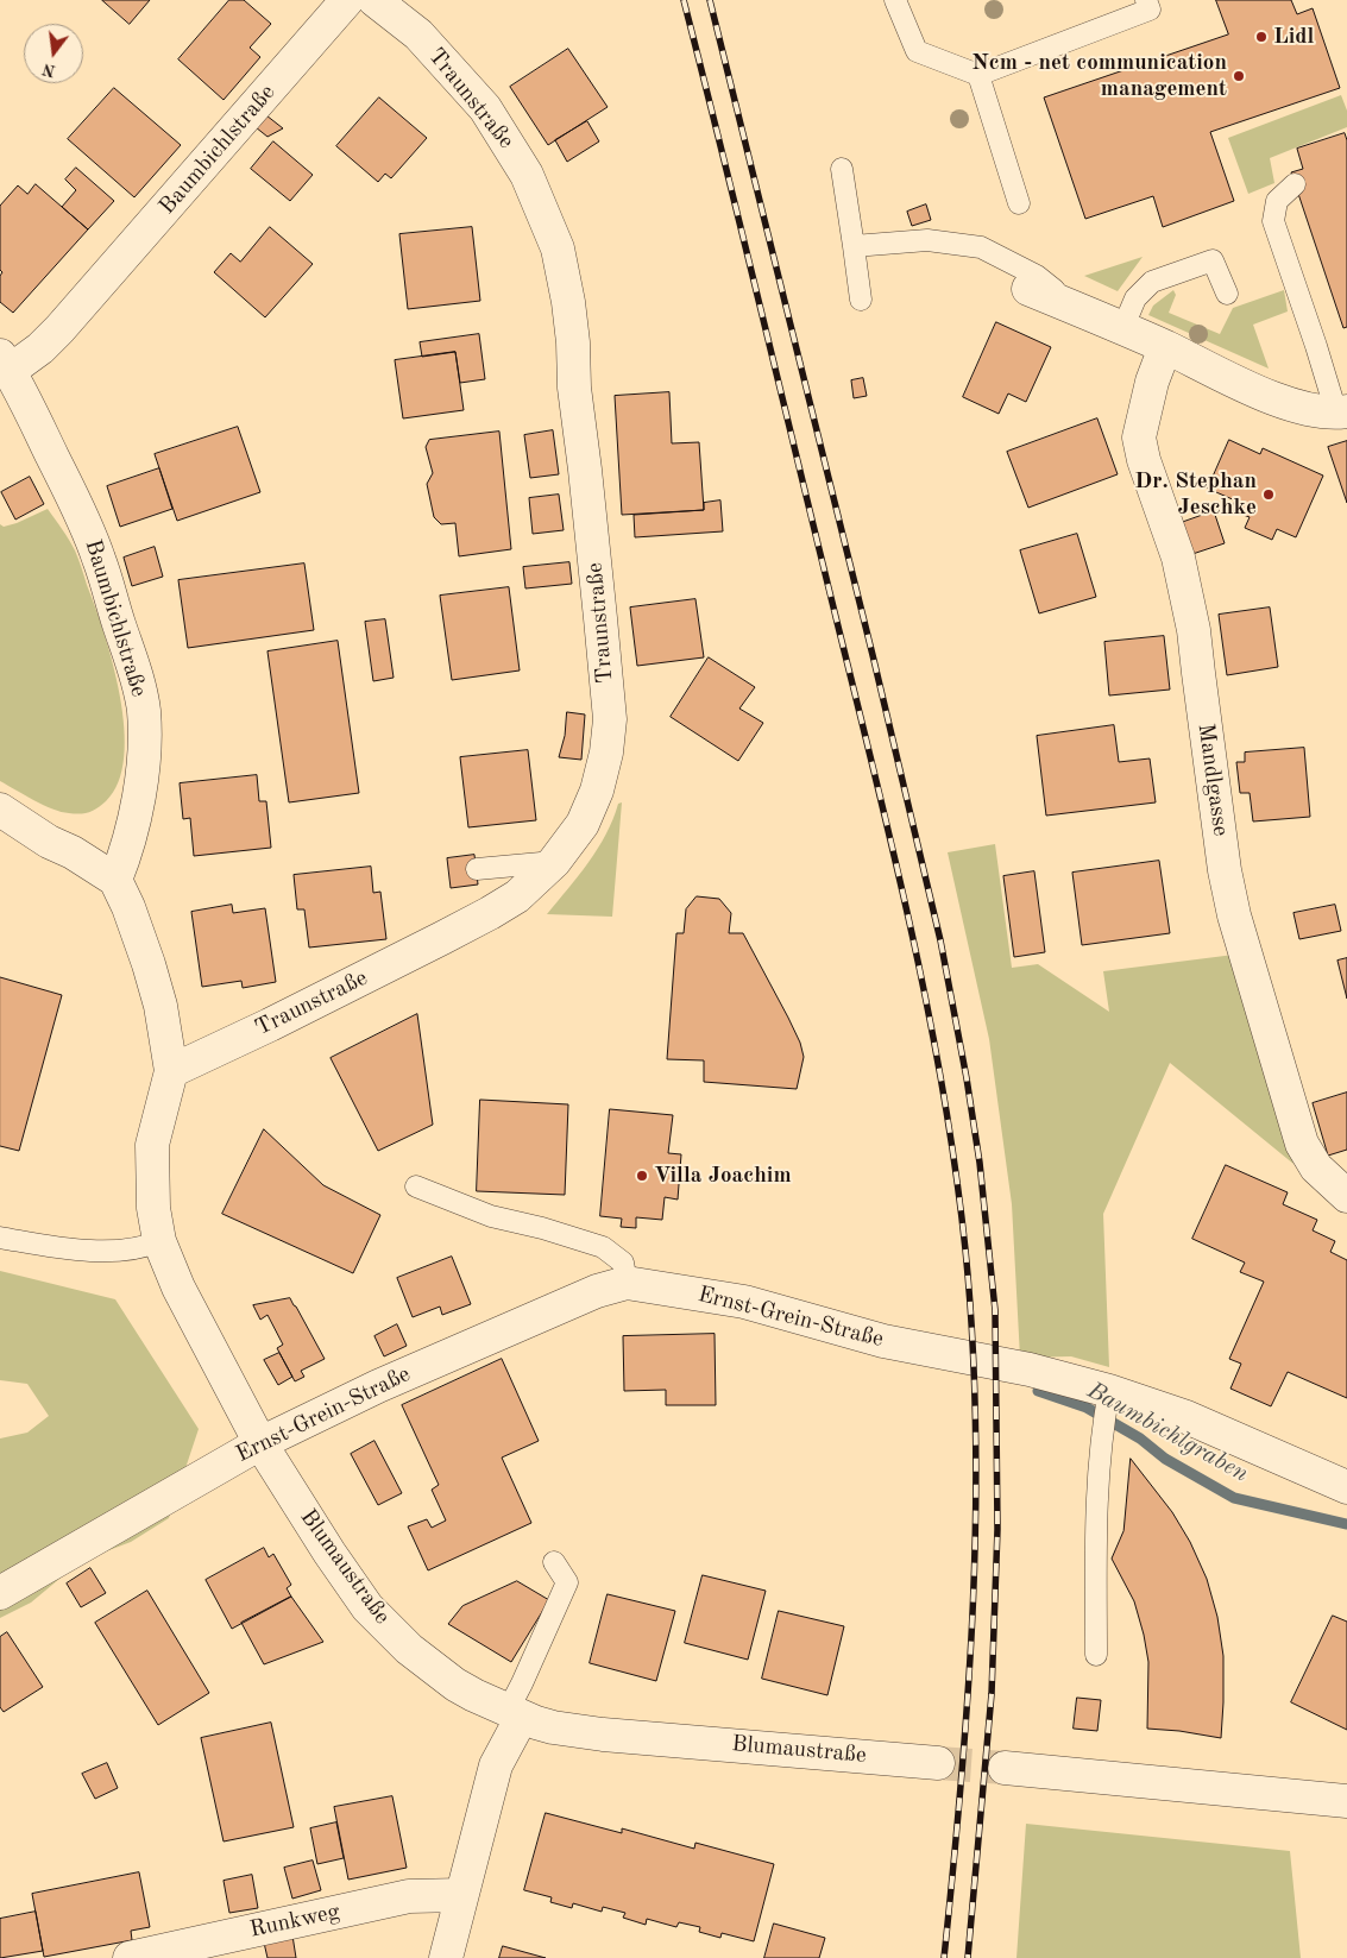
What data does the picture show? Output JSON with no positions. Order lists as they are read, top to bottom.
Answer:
{
  "streets": {
    "street": [
      "Traunstraße",
      "Baumbichlstraße",
      "Mandlgasse",
      "Ernst-Grein-Straße",
      "Blumaustraße",
      "Runkweg"
    ]
  },
  "crossings": [
    ["Traunstraße", "Blumaustraße"],
    ["Ernst-Grein-Straße", "Blumaustraße"]
  ],
  "water": ["Baumbichlgraben"],
  "places": [
    "Lidl",
    "Ncm - net communication management",
    "Dr. Stephan Jeschke",
    "Villa Joachim"
  ],
  "north": "bottom"
}
